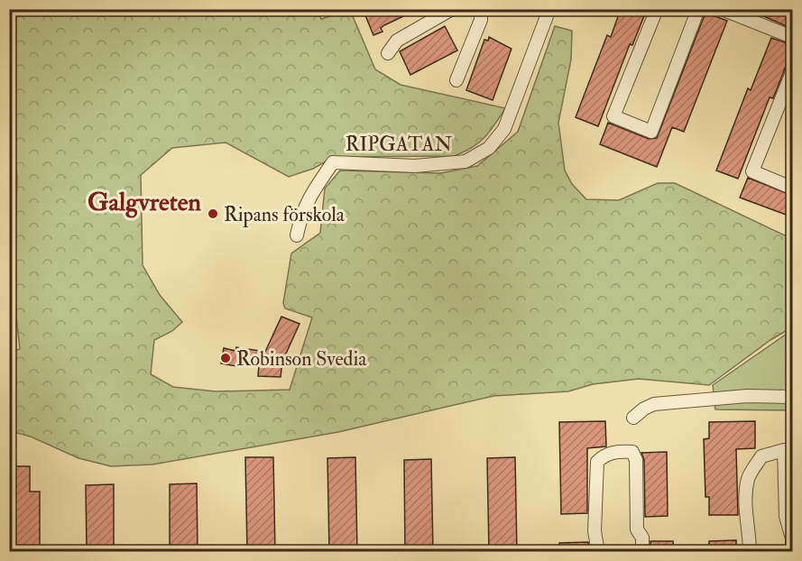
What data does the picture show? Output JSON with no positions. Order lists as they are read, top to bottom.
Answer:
{
  "streets": {
    "street": ["RIPGATAN"]
  },
  "districts": ["Galgvreten"],
  "places": ["Ripans förskola", "Robinson Svedia"]
}
